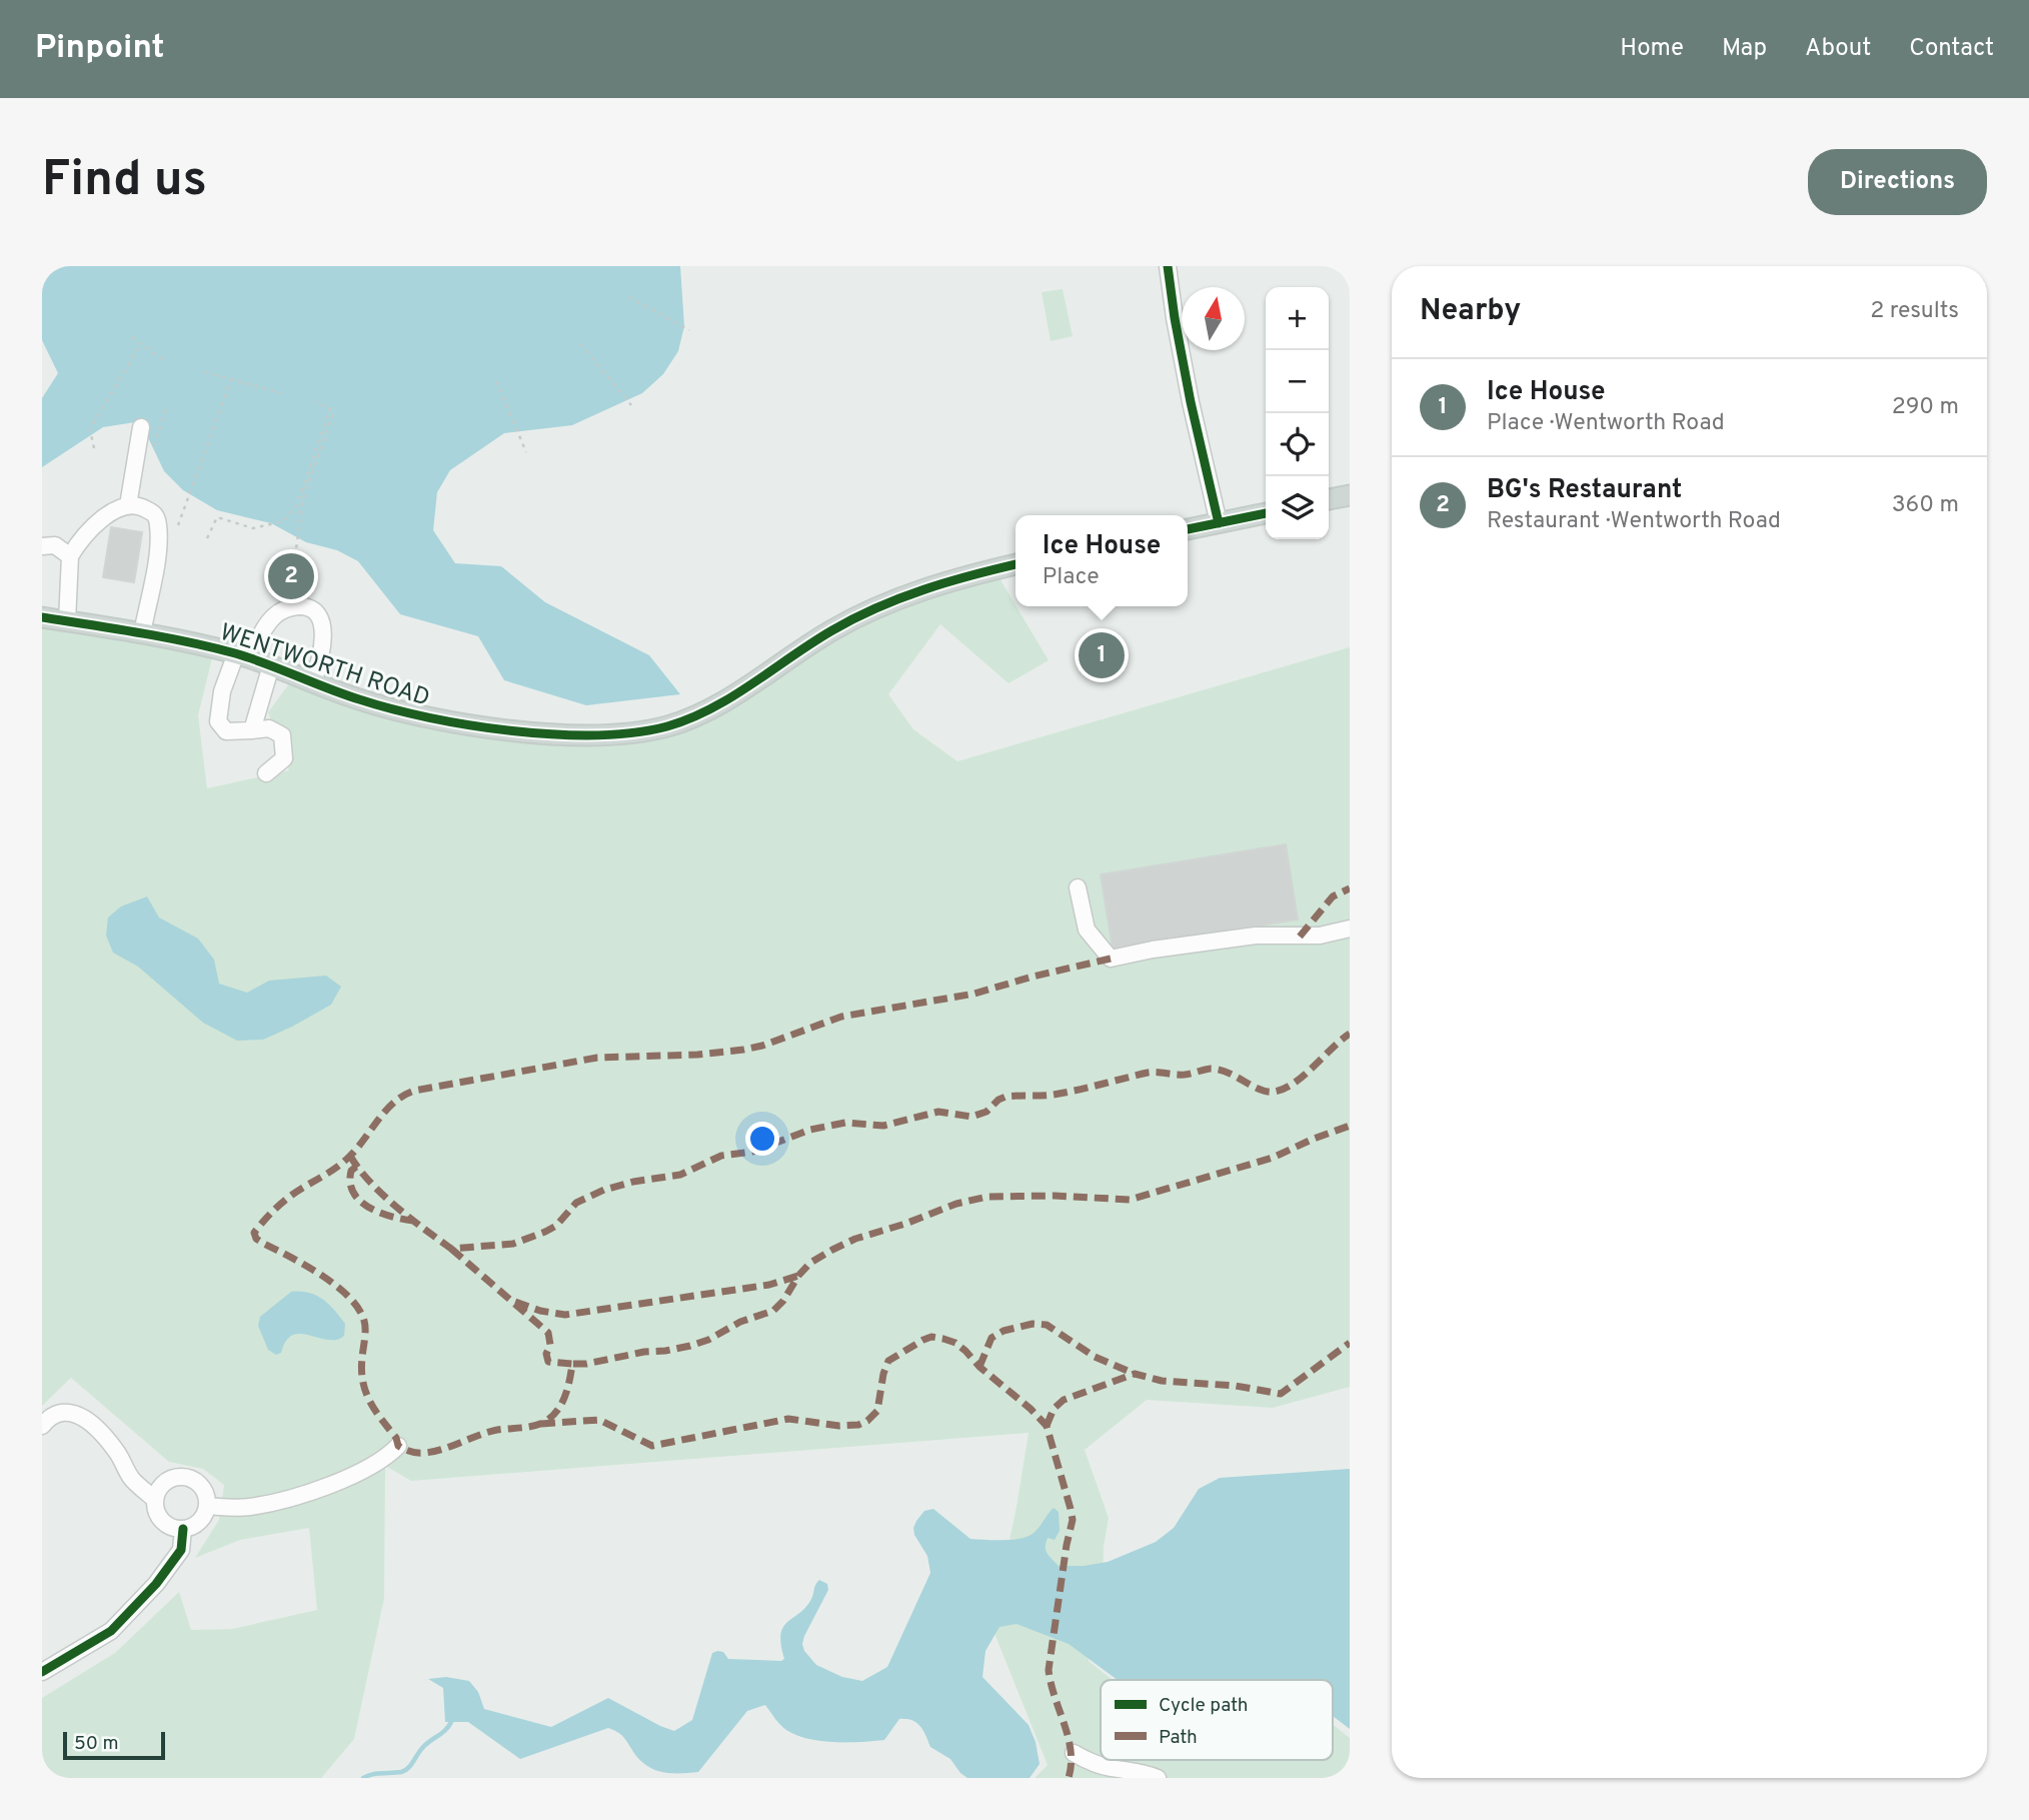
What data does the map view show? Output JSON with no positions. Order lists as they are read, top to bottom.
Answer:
{
  "streets": {
    "main road": ["WENTWORTH ROAD"]
  },
  "legend": ["Cycle path", "Path"],
  "scale_bar": "50 m",
  "north": "top",
  "page": {
    "header": "Pinpoint",
    "nav": [
      "Home",
      "Map",
      "About",
      "Contact"
    ],
    "buttons": "Directions",
    "title": "Find us",
    "heading": ["Nearby", "2 results"],
    "map_buttons": ["+", "−"],
    "list": [
      {
        "mark": "1",
        "name": "Ice House",
        "note": "Place · Wentworth Road",
        "value": "290 m"
      },
      {
        "mark": "2",
        "name": "BG's Restaurant",
        "note": "Restaurant · Wentworth Road",
        "value": "360 m"
      }
    ],
    "popup": ["Ice House", "Place"],
    "pins": ["2", "1"],
    "scale": "50 m"
  }
}
